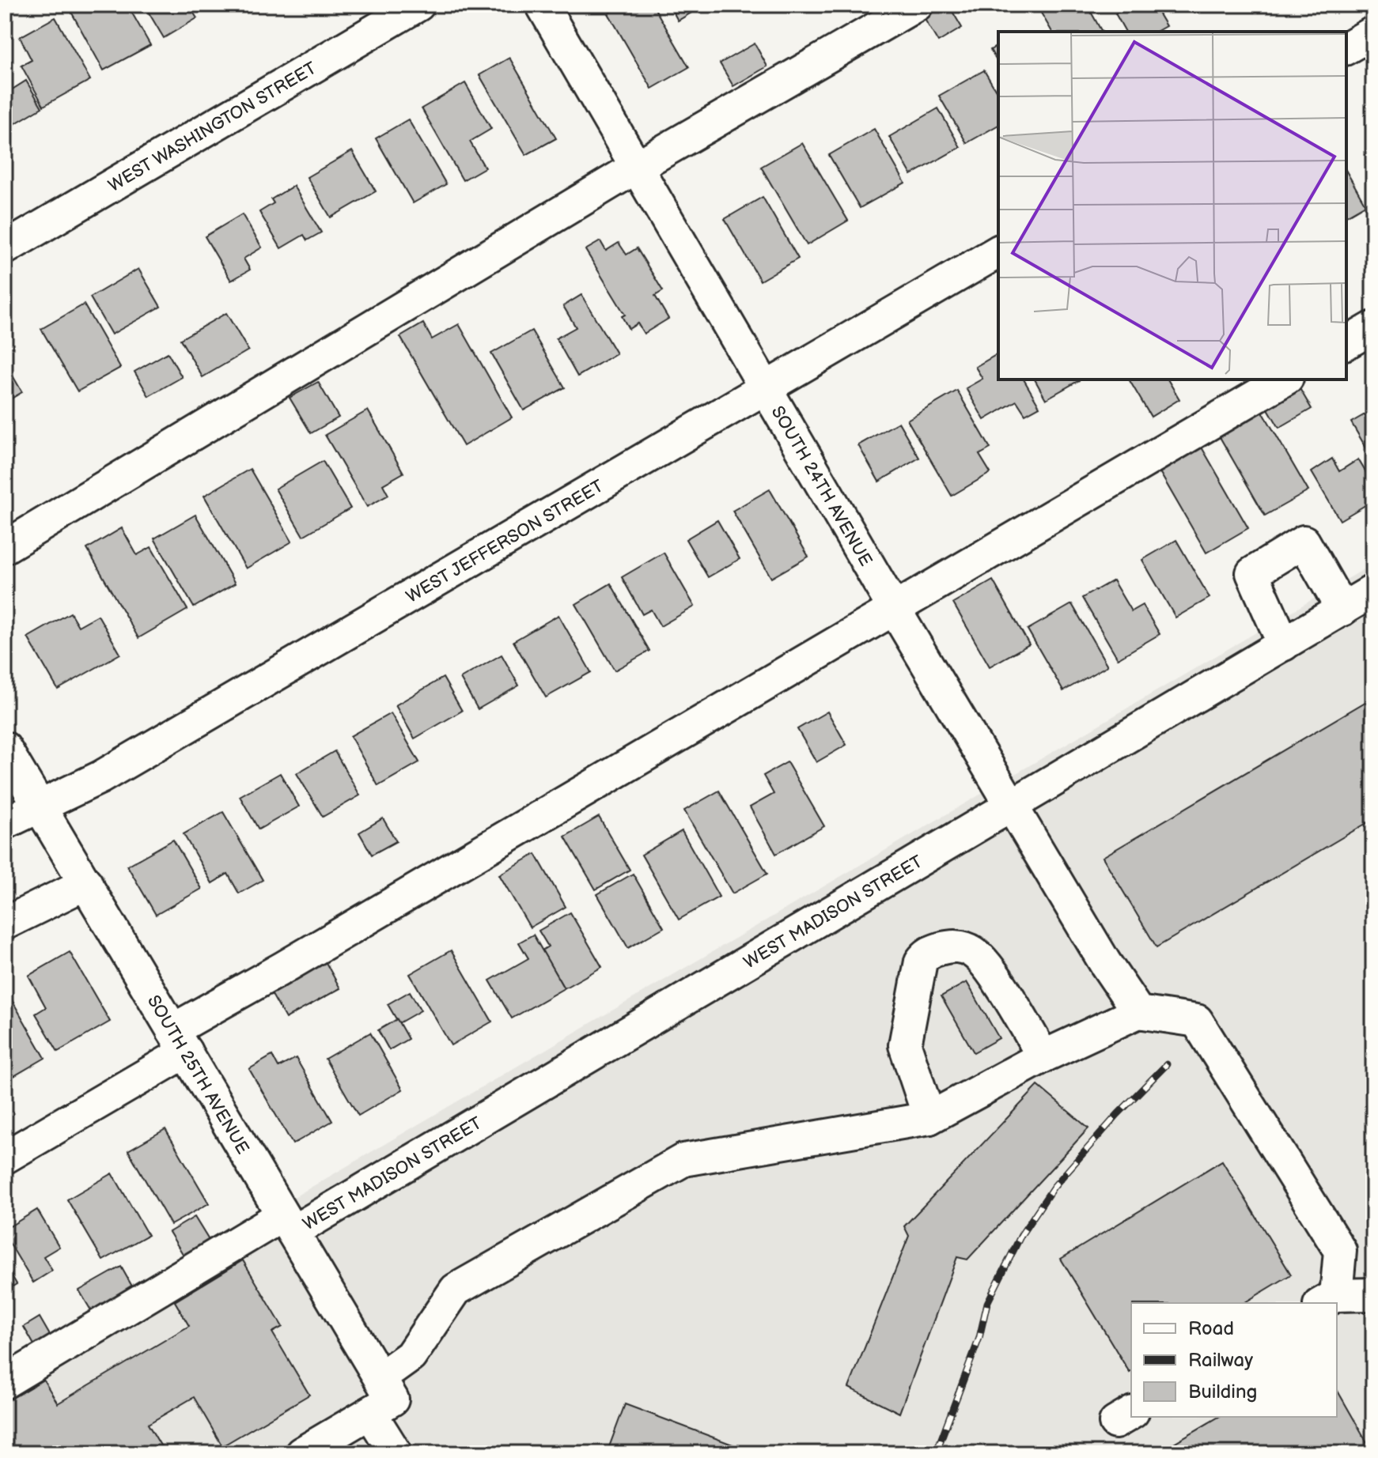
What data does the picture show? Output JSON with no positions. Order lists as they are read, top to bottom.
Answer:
{
  "streets": {
    "street": [
      "WEST WASHINGTON STREET",
      "SOUTH 24TH AVENUE",
      "WEST JEFFERSON STREET",
      "WEST MADISON STREET",
      "SOUTH 25TH AVENUE"
    ]
  },
  "crossings": [
    ["SOUTH 24TH AVENUE", "WEST JEFFERSON STREET"],
    ["SOUTH 24TH AVENUE", "WEST MADISON STREET"],
    ["WEST JEFFERSON STREET", "SOUTH 25TH AVENUE"],
    ["WEST MADISON STREET", "SOUTH 25TH AVENUE"]
  ],
  "legend": ["Road", "Railway", "Building"]
}
